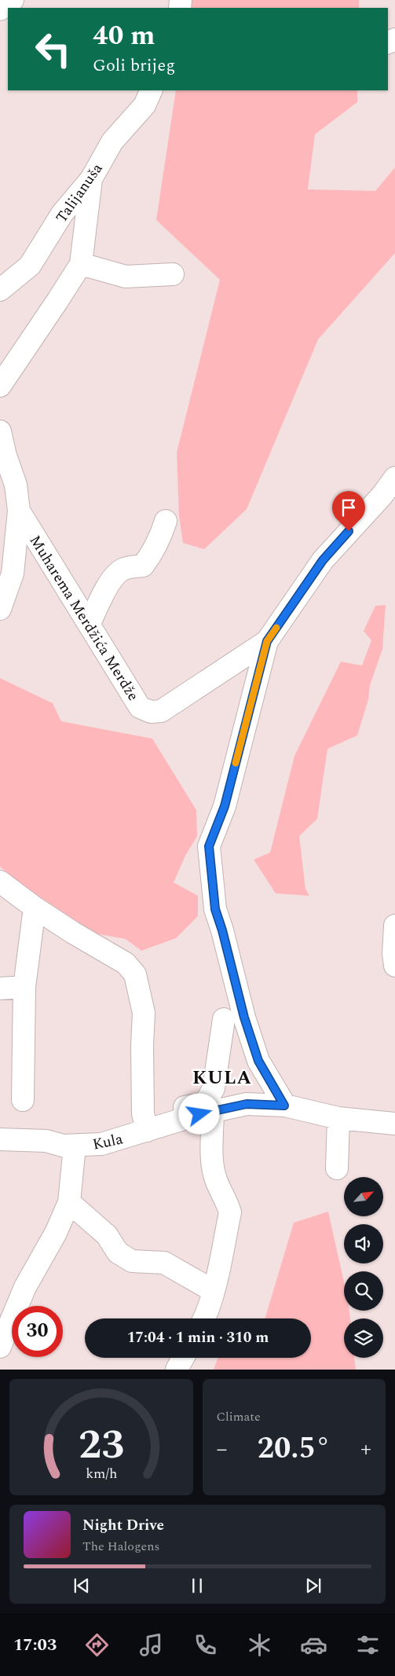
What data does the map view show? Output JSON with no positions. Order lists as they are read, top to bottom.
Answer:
{
  "streets": {
    "street": ["Talijanuša", "Muharema Merdžića Merdže", "Kula"]
  },
  "districts": ["KULA"],
  "north": "top right",
  "page": {
    "turn": ["40 m", "Goli brijeg"],
    "limit": "30",
    "trip": "17:04 · 1 min · 310 m",
    "tile": "Climate",
    "heat": ["−", "20.5°", "+"],
    "song": ["Night Drive", "The Halogens"],
    "tabs": "17:03",
    "gauge": ["23", "km/h"]
  }
}
